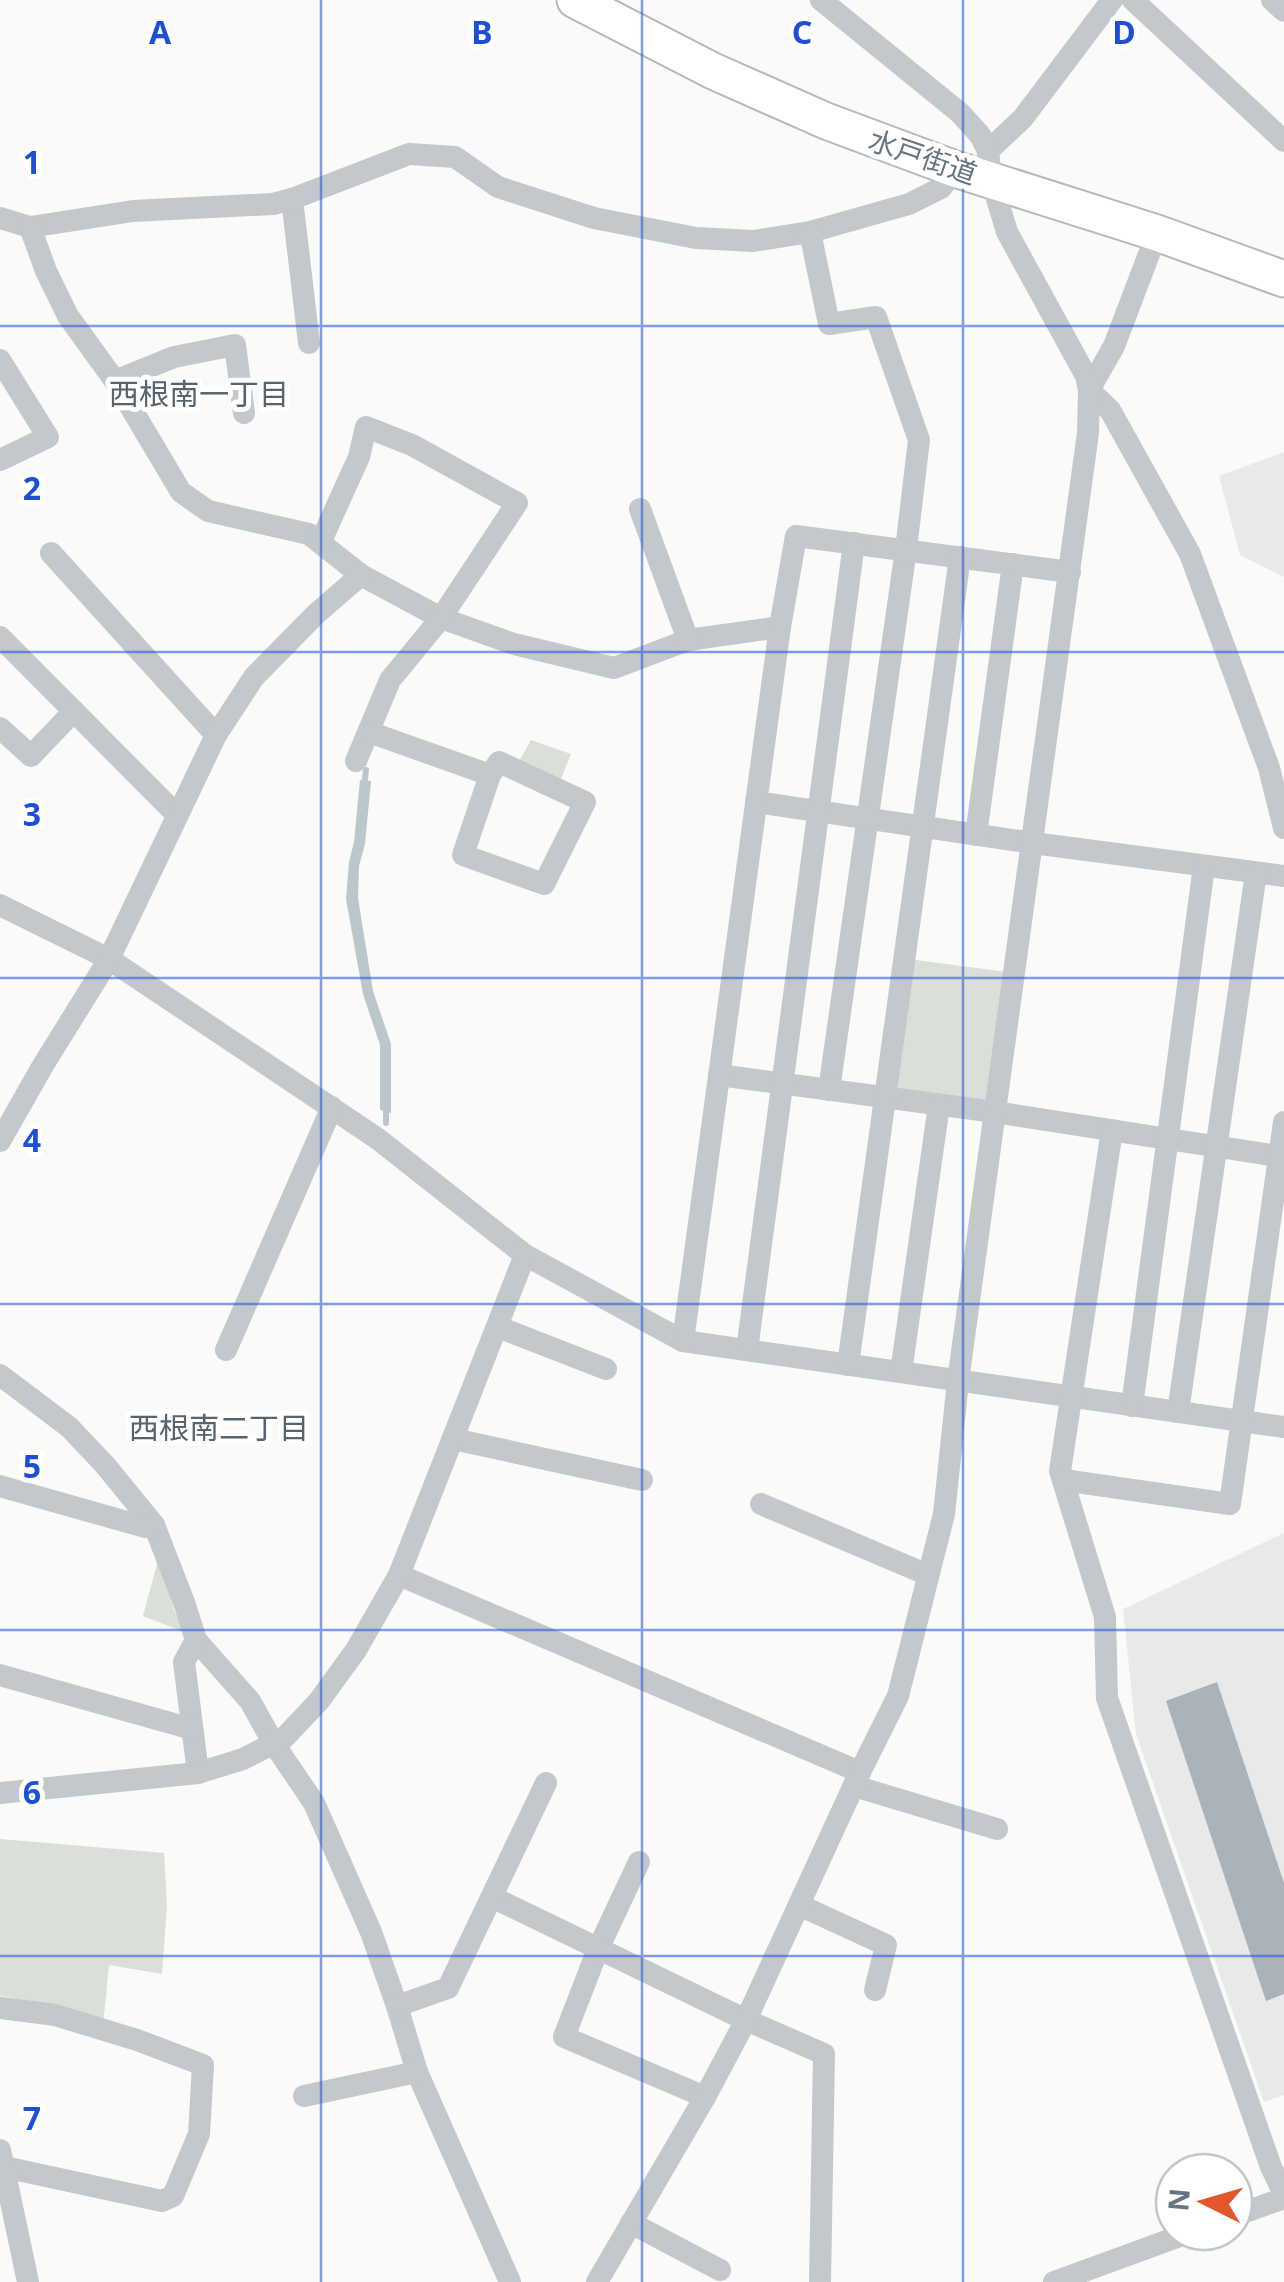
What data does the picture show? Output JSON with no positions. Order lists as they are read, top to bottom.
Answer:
{
  "streets": {
    "highway": ["水戸街道"]
  },
  "districts": ["西根南一丁目", "西根南二丁目"],
  "north": "left",
  "grid": {
    "columns": [
      "A",
      "B",
      "C",
      "D"
    ],
    "rows": [
      "1",
      "2",
      "3",
      "4",
      "5",
      "6",
      "7"
    ]
  }
}
